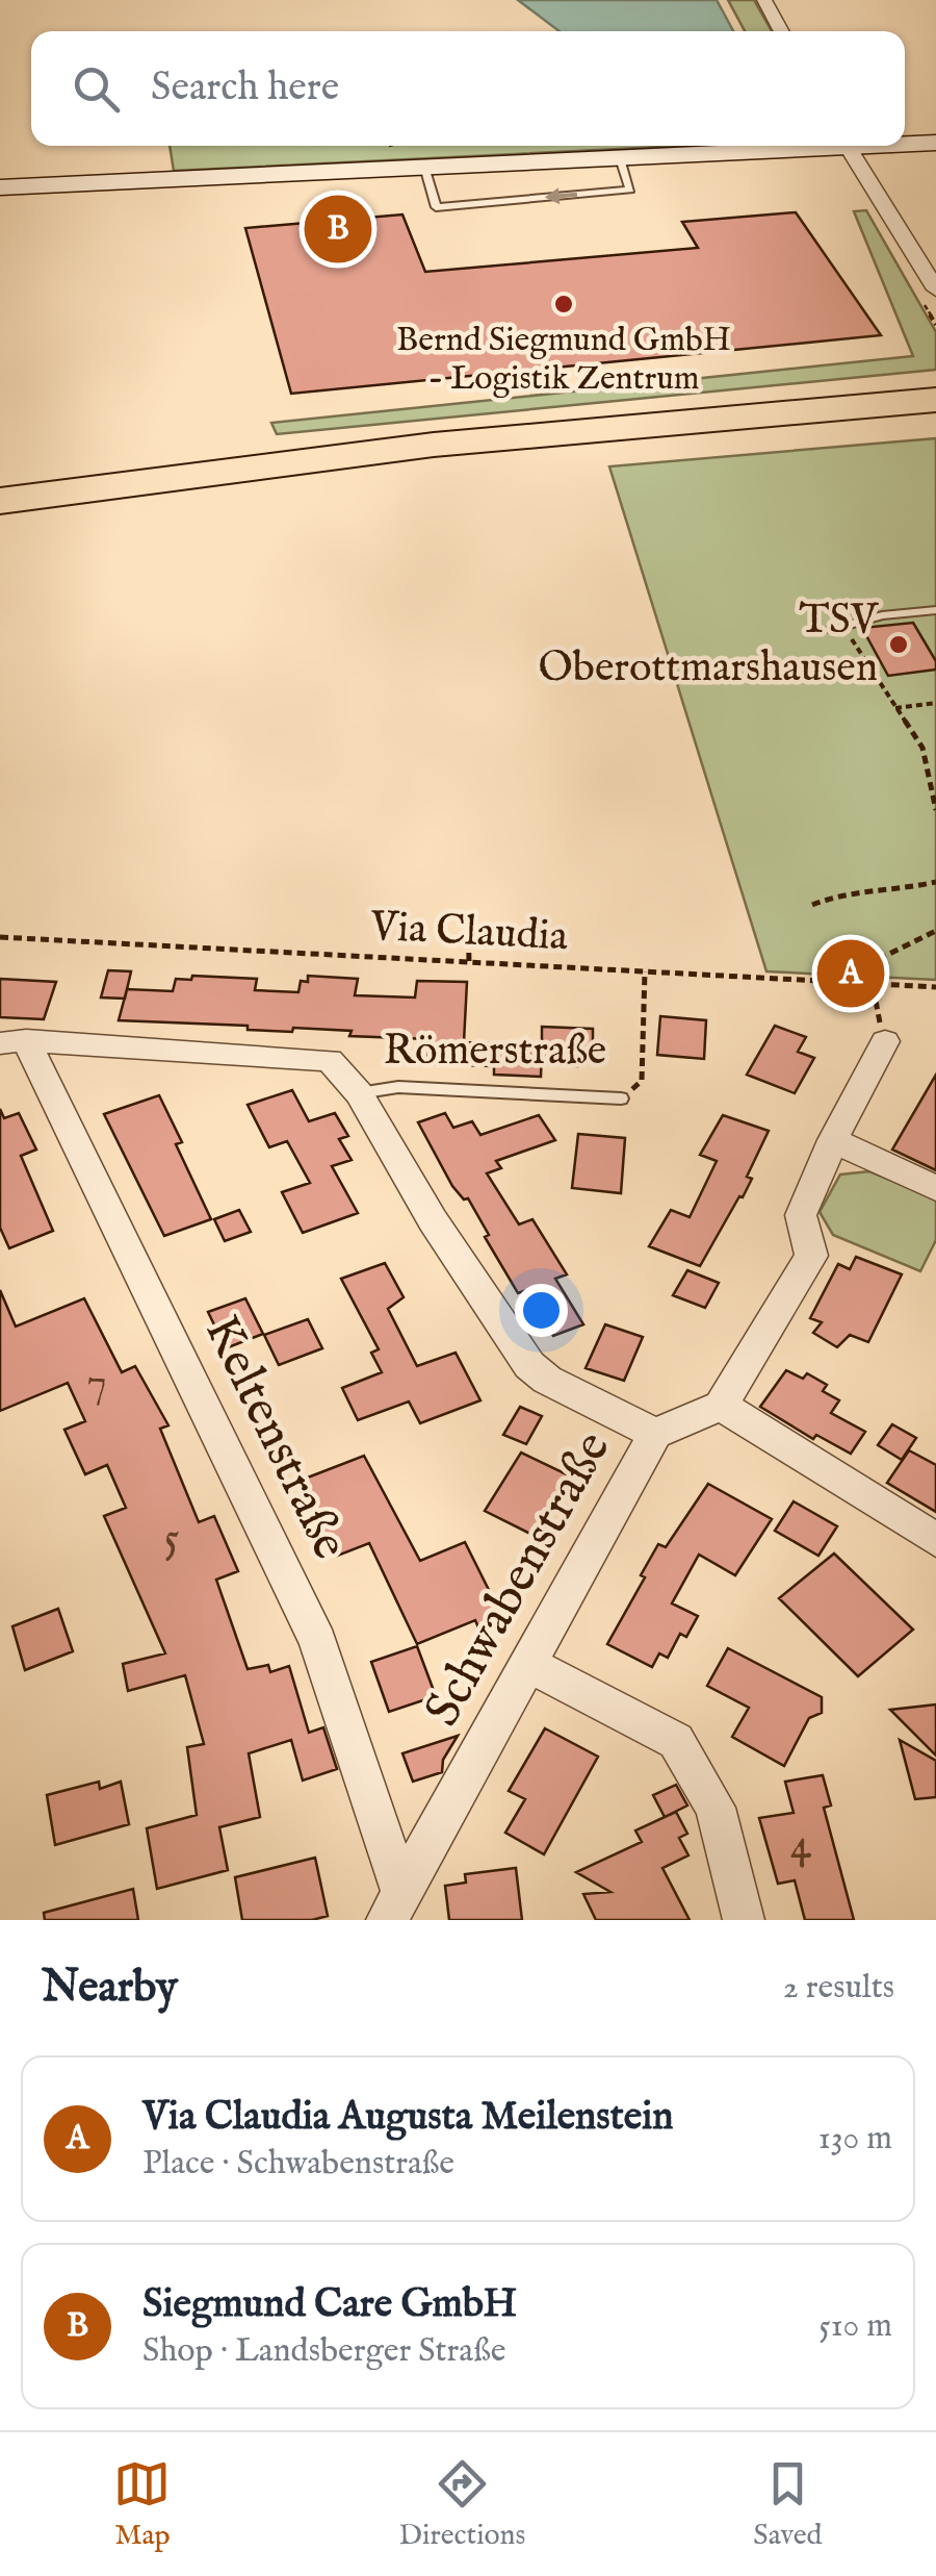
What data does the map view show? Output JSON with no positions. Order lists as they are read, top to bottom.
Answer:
{
  "streets": {
    "street": ["Römerstraße", "Keltenstraße", "Schwabenstraße"],
    "path": ["Via Claudia"]
  },
  "crossings": [
    ["Via Claudia", "Römerstraße"],
    ["Römerstraße", "Keltenstraße"],
    ["Römerstraße", "Schwabenstraße"],
    ["Keltenstraße", "Schwabenstraße"]
  ],
  "places": ["Bernd Siegmund GmbH - Logistik Zentrum", "TSV Oberottmarshausen"],
  "house_numbers": ["7", "5", "4"],
  "page": {
    "search": "Search here",
    "pins": ["B", "A"],
    "heading": ["Nearby", "2 results"],
    "list": [
      {
        "mark": "A",
        "name": "Via Claudia Augusta Meilenstein",
        "note": "Place · Schwabenstraße",
        "value": "130 m"
      },
      {
        "mark": "B",
        "name": "Siegmund Care GmbH",
        "note": "Shop · Landsberger Straße",
        "value": "510 m"
      }
    ],
    "nav": ["Map", "Directions", "Saved"]
  }
}
